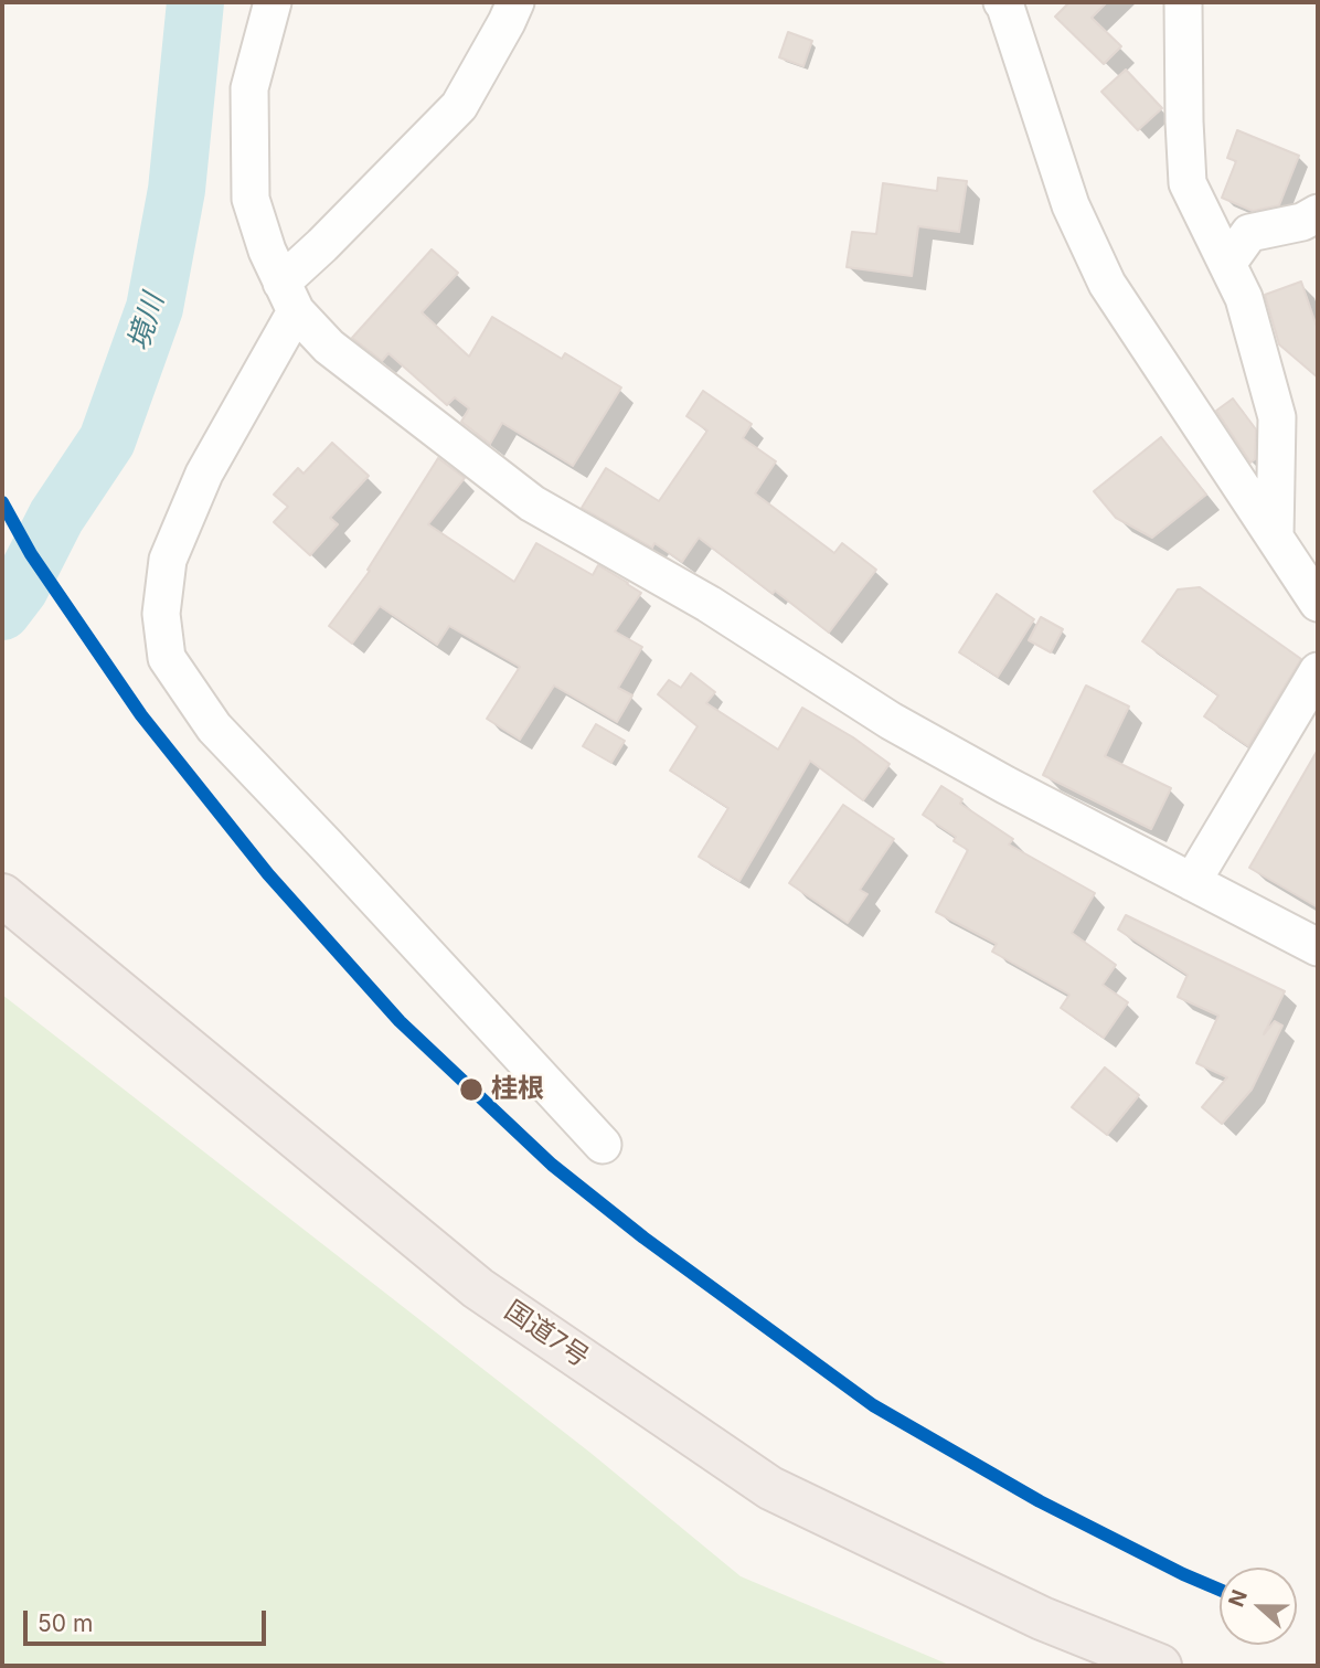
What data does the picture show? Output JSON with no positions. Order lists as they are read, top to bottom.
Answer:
{
  "streets": {
    "highway": ["国道7号"]
  },
  "water": ["境川"],
  "places": ["桂根"],
  "scale_bar": "50 m",
  "north": "left"
}
